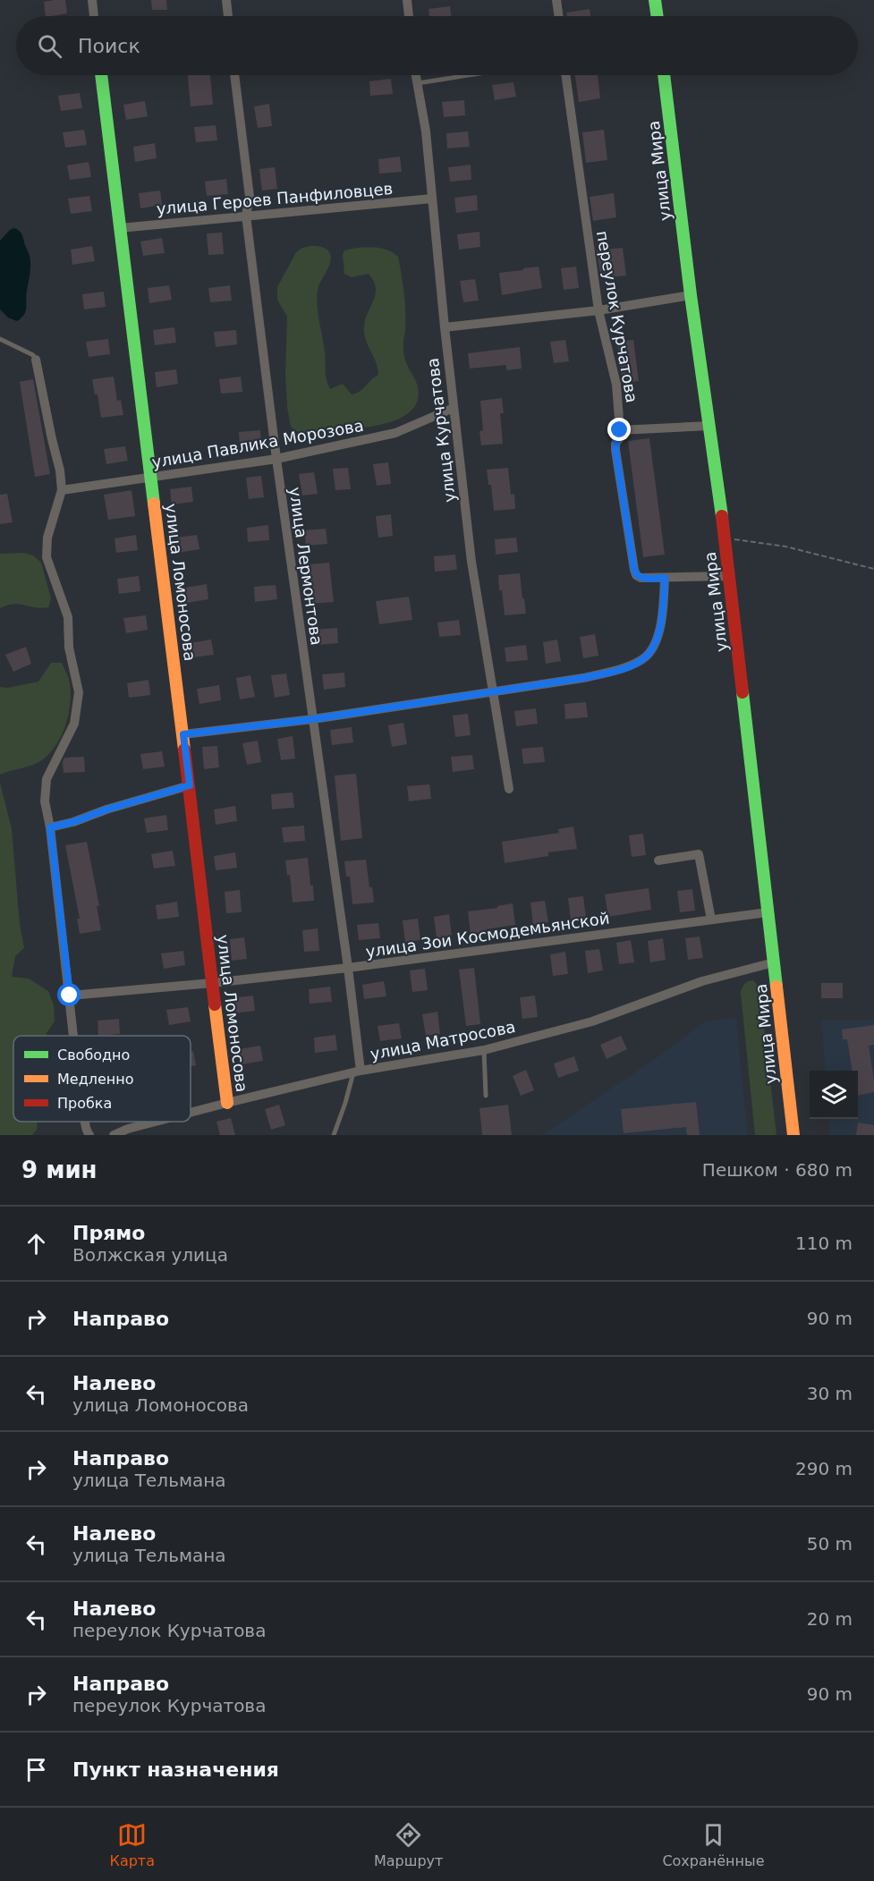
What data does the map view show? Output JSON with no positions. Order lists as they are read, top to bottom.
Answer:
{
  "streets": {
    "main road": ["улица Мира", "улица Ломоносова"],
    "street": [
      "улица Героев Панфиловцев",
      "переулок Курчатова",
      "улица Курчатова",
      "улица Павлика Морозова",
      "улица Лермонтова",
      "улица Зои Космодемьянской",
      "улица Матросова"
    ]
  },
  "crossings": [
    ["улица Мира", "переулок Курчатова"],
    ["улица Мира", "улица Зои Космодемьянской"],
    ["улица Мира", "улица Матросова"],
    ["улица Героев Панфиловцев", "улица Курчатова"],
    ["улица Героев Панфиловцев", "улица Лермонтова"],
    ["улица Героев Панфиловцев", "улица Ломоносова"],
    ["улица Курчатова", "улица Павлика Морозова"],
    ["улица Павлика Морозова", "улица Лермонтова"],
    ["улица Павлика Морозова", "улица Ломоносова"],
    ["улица Лермонтова", "улица Зои Космодемьянской"],
    ["улица Лермонтова", "улица Матросова"],
    ["улица Ломоносова", "улица Зои Космодемьянской"],
    ["улица Ломоносова", "улица Матросова"]
  ],
  "legend": ["Свободно", "Медленно", "Пробка"],
  "page": {
    "search": "Поиск",
    "heading": ["9 мин", "Пешком · 680 m"],
    "list": [
      ["Прямо", "Волжская улица", "110 m"],
      ["Направо", "90 m"],
      ["Налево", "улица Ломоносова", "30 m"],
      ["Направо", "улица Тельмана", "290 m"],
      ["Налево", "улица Тельмана", "50 m"],
      ["Налево", "переулок Курчатова", "20 m"],
      ["Направо", "переулок Курчатова", "90 m"],
      "Пункт назначения"
    ],
    "nav": ["Карта", "Маршрут", "Сохранённые"]
  }
}
